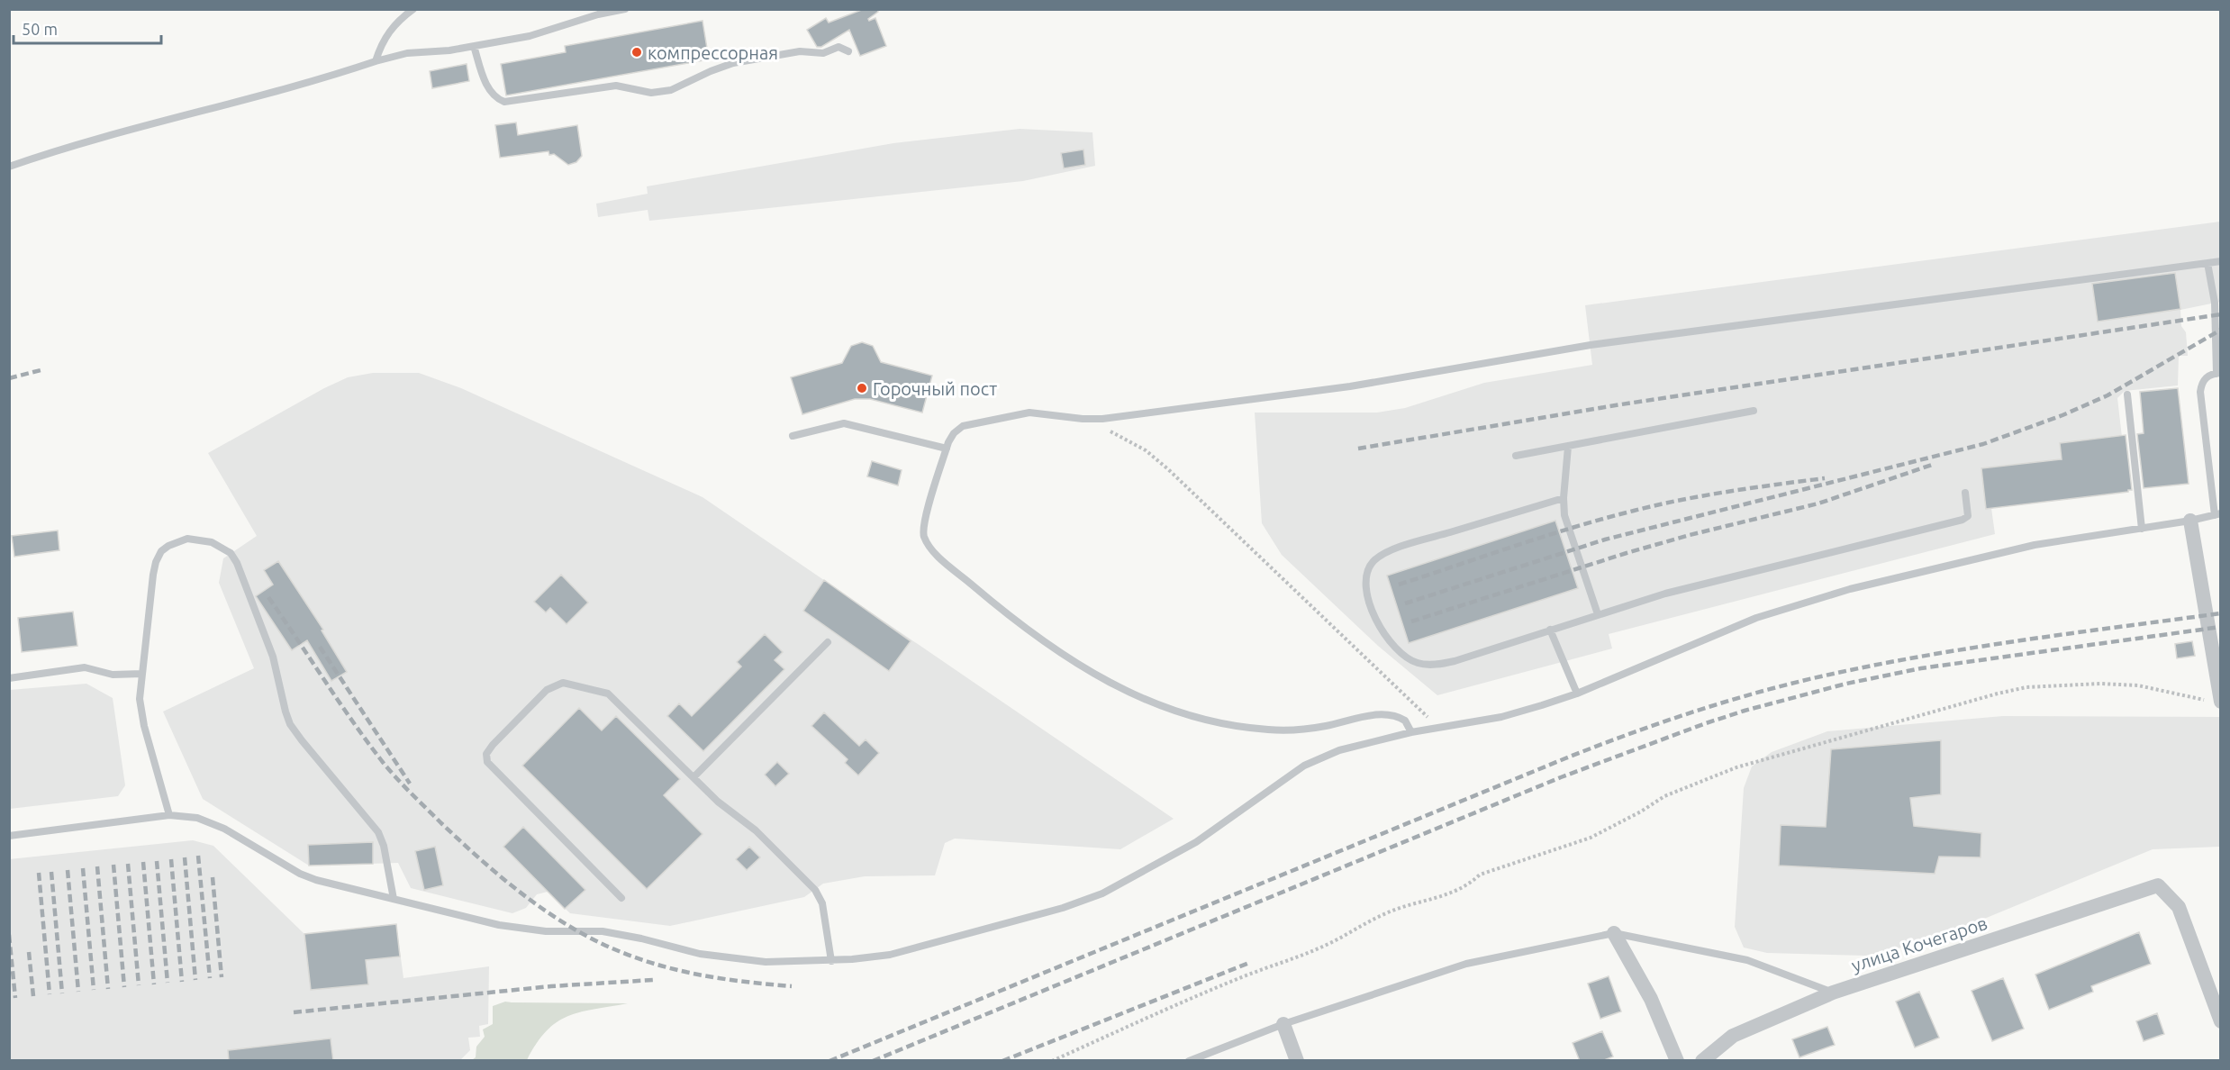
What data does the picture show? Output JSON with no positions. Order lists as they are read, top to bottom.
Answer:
{
  "streets": {
    "street": ["улица Кочегаров"]
  },
  "places": ["компрессорная", "Горочный пост"],
  "scale_bar": "50 m"
}
